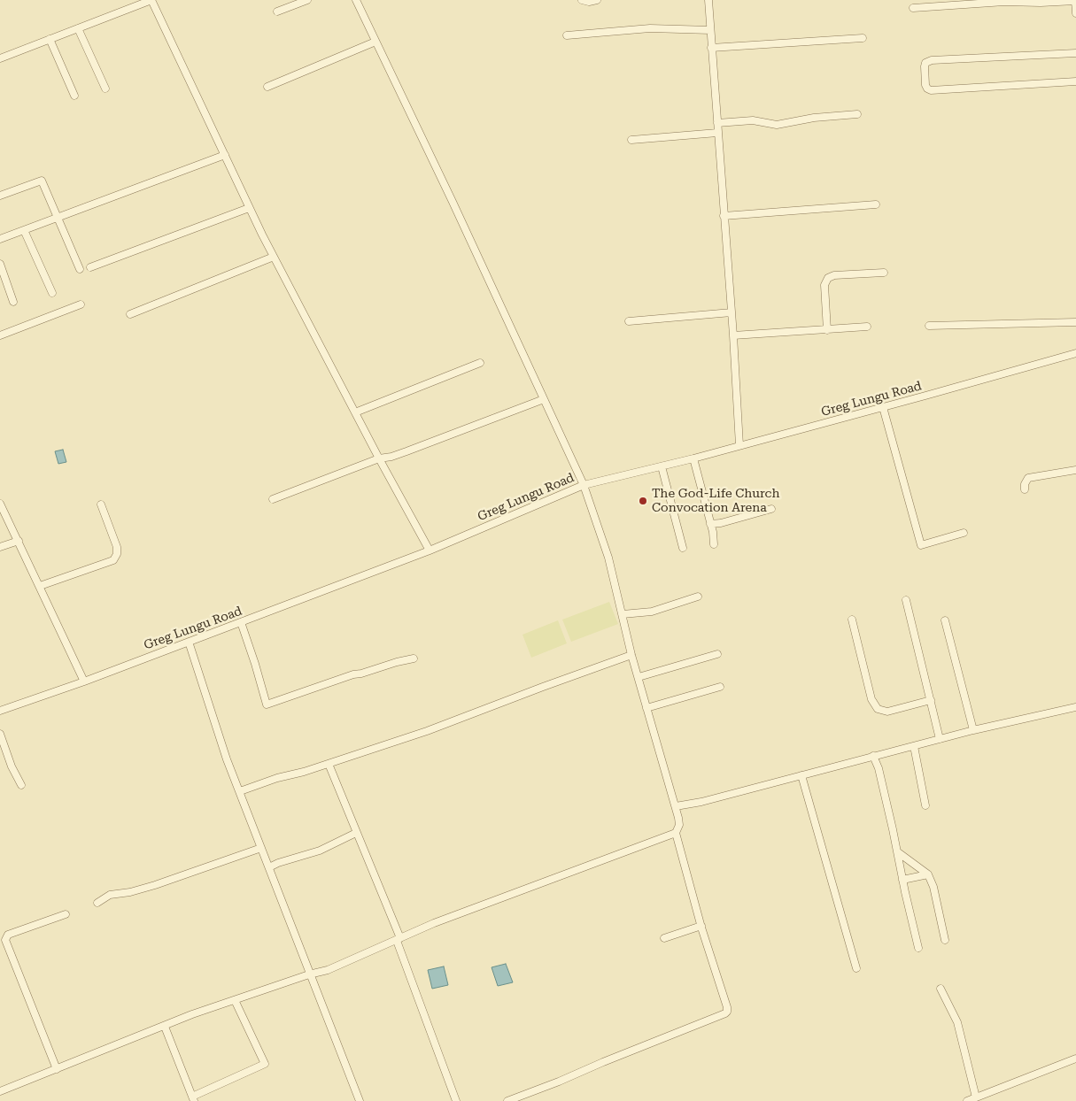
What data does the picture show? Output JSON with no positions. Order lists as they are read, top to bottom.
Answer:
{
  "streets": {
    "street": ["Greg Lungu Road"]
  },
  "places": ["The God-Life Church Convocation Arena"]
}
